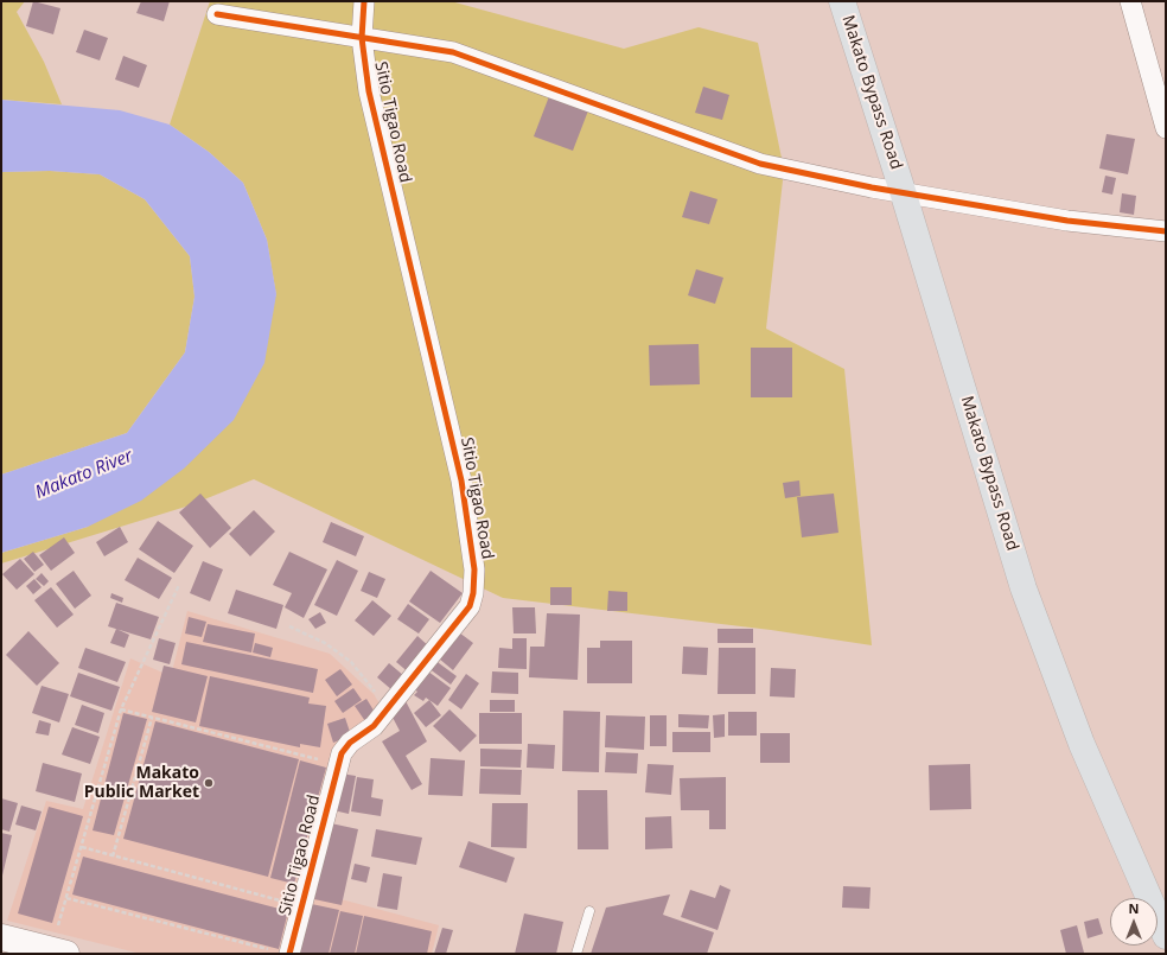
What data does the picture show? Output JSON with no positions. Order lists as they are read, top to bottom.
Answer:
{
  "streets": {
    "main road": ["Makato Bypass Road"],
    "street": ["Sitio Tigao Road"]
  },
  "water": ["Makato River"],
  "places": ["Makato Public Market"],
  "north": "top"
}
